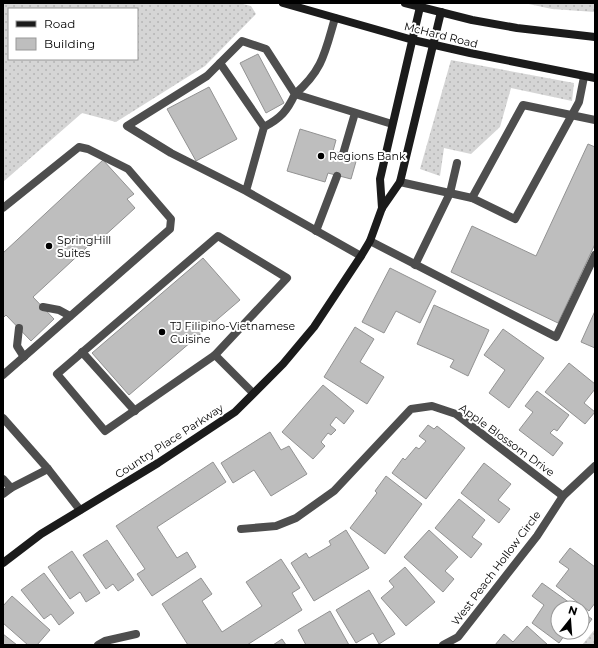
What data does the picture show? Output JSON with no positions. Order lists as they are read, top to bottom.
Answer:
{
  "streets": {
    "street": [
      "McHard Road",
      "Apple Blossom Drive",
      "Country Place Parkway",
      "West Peach Hollow Circle"
    ]
  },
  "crossings": [
    ["Apple Blossom Drive", "West Peach Hollow Circle"]
  ],
  "places": ["Regions Bank", "SpringHill Suites", "TJ Filipino-Vietnamese Cuisine"],
  "legend": ["Road", "Building"],
  "north": "top"
}
